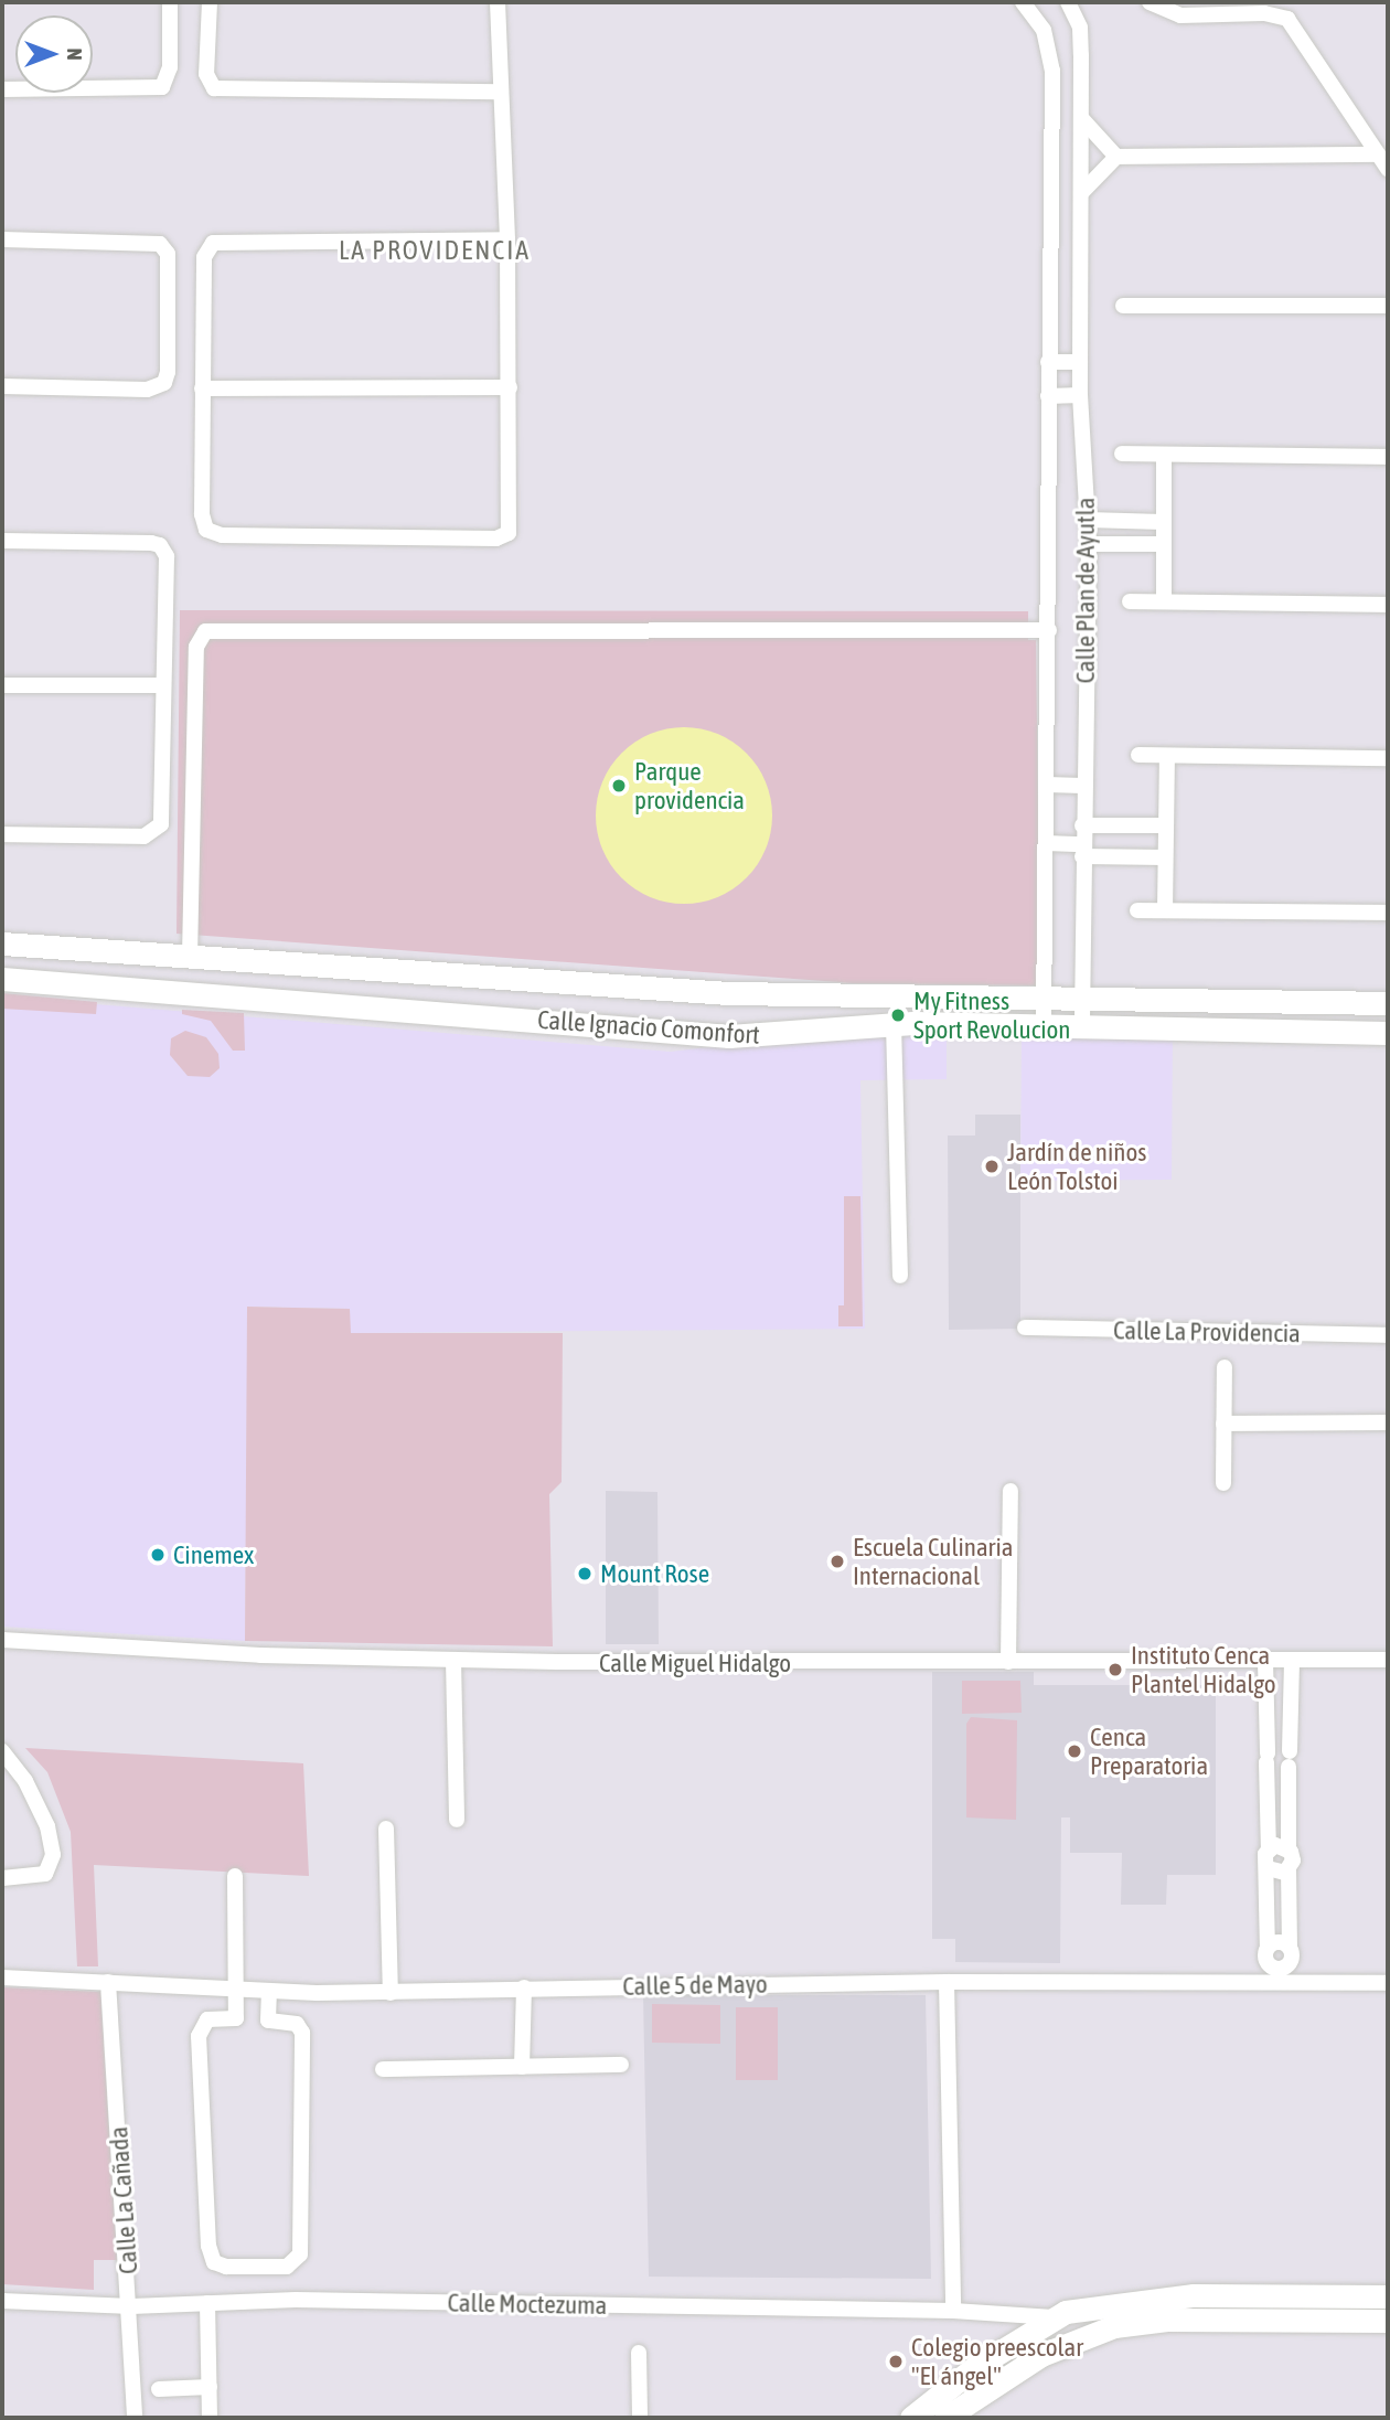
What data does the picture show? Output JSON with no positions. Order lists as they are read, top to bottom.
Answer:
{
  "streets": {
    "main road": ["Calle Ignacio Comonfort"],
    "street": [
      "Calle Plan de Ayutla",
      "Calle La Providencia",
      "Calle Miguel Hidalgo",
      "Calle 5 de Mayo",
      "Calle La Cañada",
      "Calle Moctezuma"
    ]
  },
  "crossings": [
    ["Calle Plan de Ayutla", "Calle Ignacio Comonfort"],
    ["Calle 5 de Mayo", "Calle La Cañada"],
    ["Calle La Cañada", "Calle Moctezuma"]
  ],
  "districts": ["LA PROVIDENCIA"],
  "places": [
    "Parque providencia",
    "My Fitness Sport Revolucion",
    "Jardín de niños León Tolstoi",
    "Cinemex",
    "Escuela Culinaria Internacional",
    "Mount Rose",
    "Instituto Cenca Plantel Hidalgo",
    "Cenca Preparatoria",
    "Colegio preescolar \"El ángel\""
  ],
  "north": "right"
}
